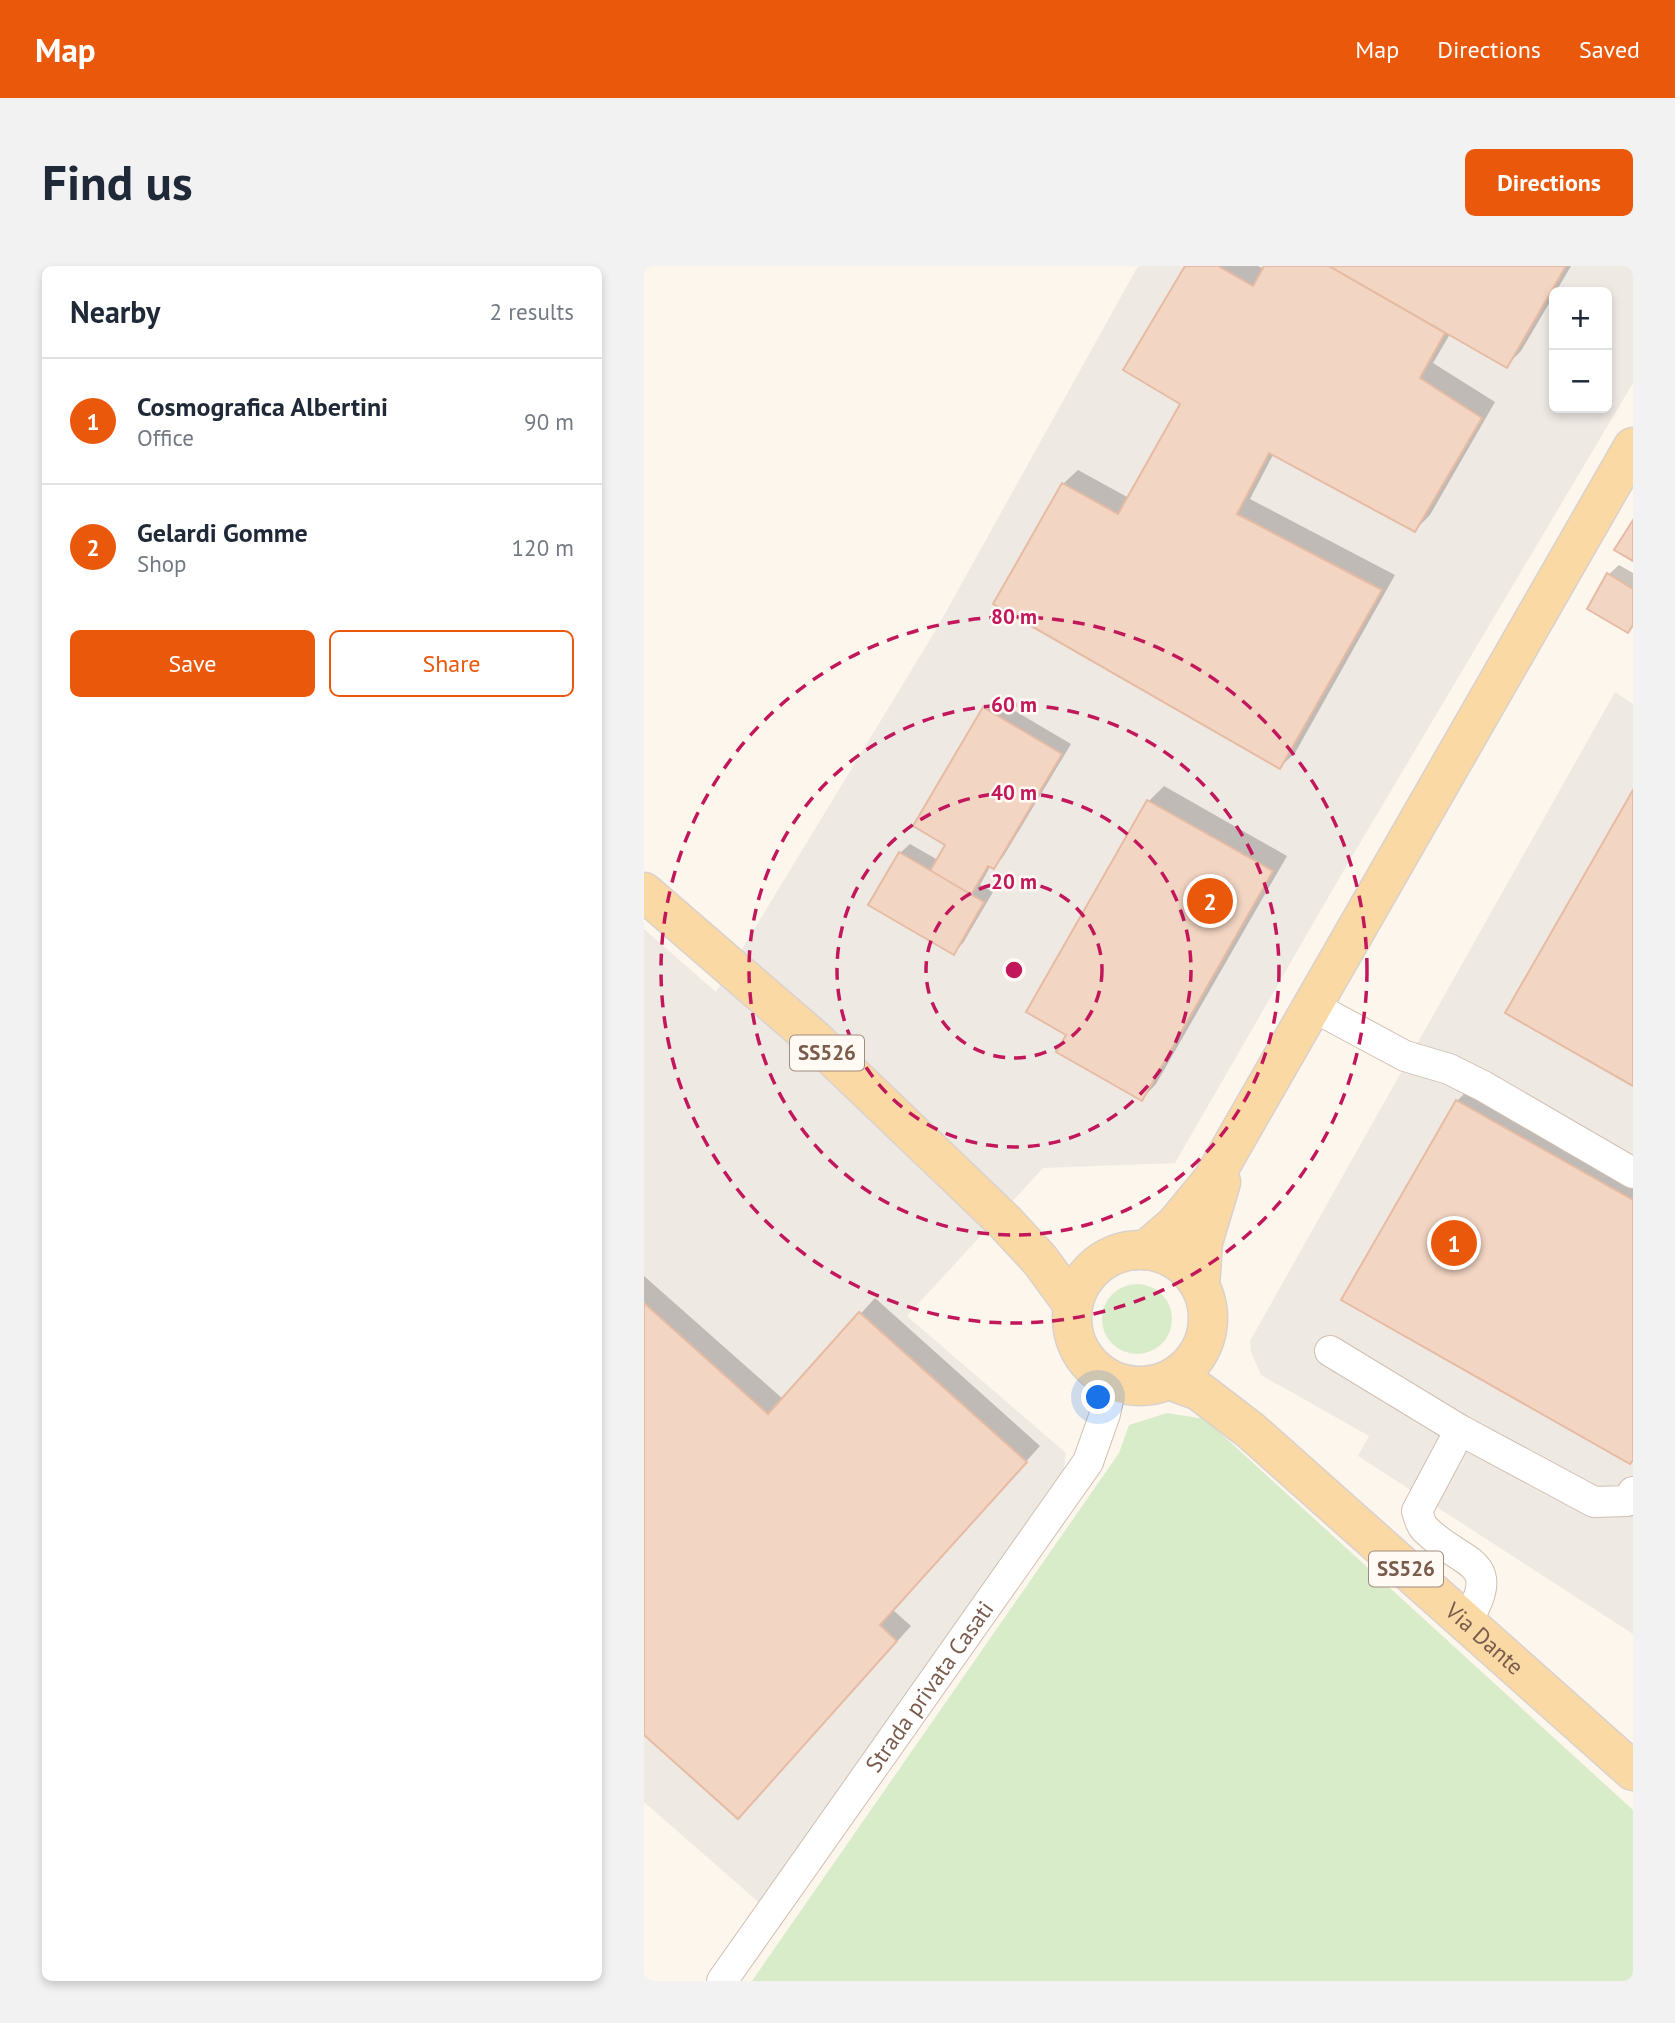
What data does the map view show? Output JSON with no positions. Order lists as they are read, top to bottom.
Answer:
{
  "streets": {
    "main road": ["SS526", "Via Dante"],
    "street": ["Strada privata Casati"]
  },
  "crossings": [
    ["SS526", "Via Dante"],
    ["SS526", "Strada privata Casati"],
    ["Via Dante", "Strada privata Casati"]
  ],
  "page": {
    "header": "Map",
    "nav": ["Map", "Directions", "Saved"],
    "buttons": [
      "Directions",
      ["Save", "Share"]
    ],
    "title": "Find us",
    "heading": ["Nearby", "2 results"],
    "map_buttons": ["+", "−"],
    "list": [
      {
        "mark": "1",
        "name": "Cosmografica Albertini",
        "note": "Office",
        "value": "90 m"
      },
      {
        "mark": "2",
        "name": "Gelardi Gomme",
        "note": "Shop",
        "value": "120 m"
      }
    ],
    "pins": ["2", "1"]
  },
  "rings": [
    "80 m",
    "60 m",
    "40 m",
    "20 m"
  ]
}
